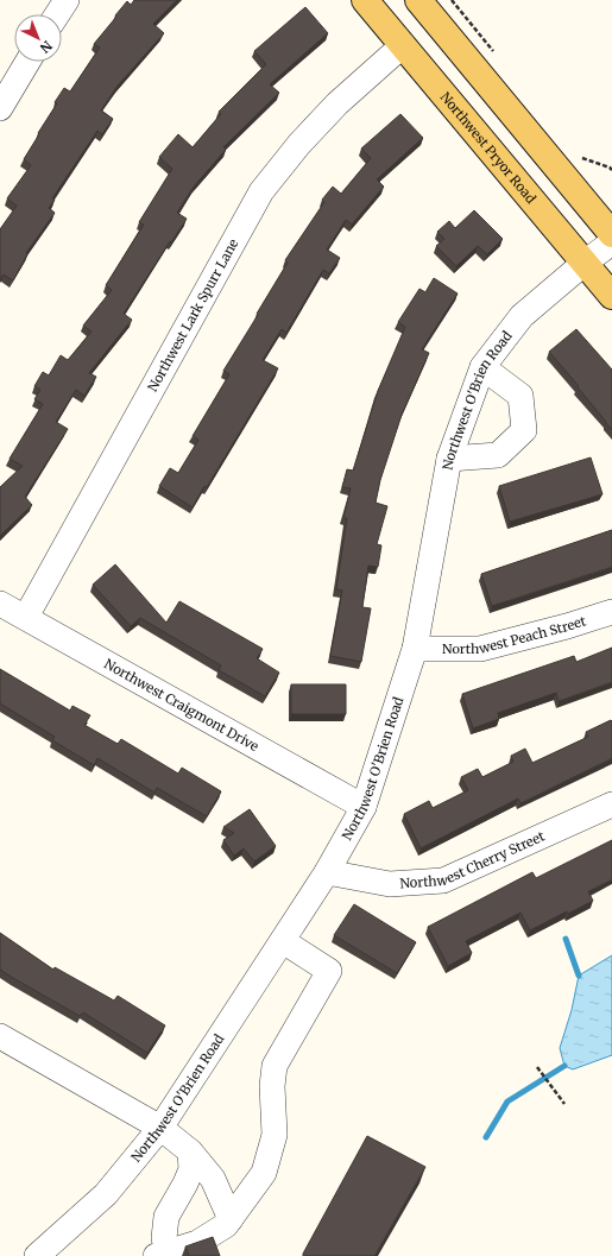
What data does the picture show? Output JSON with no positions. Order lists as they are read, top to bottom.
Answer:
{
  "streets": {
    "main road": ["Northwest Pryor Road"],
    "street": [
      "Northwest Lark Spurr Lane",
      "Northwest O'Brien Road",
      "Northwest Peach Street",
      "Northwest Craigmont Drive",
      "Northwest Cherry Street"
    ]
  },
  "crossings": [
    ["Northwest Pryor Road", "Northwest Lark Spurr Lane"],
    ["Northwest Pryor Road", "Northwest O'Brien Road"],
    ["Northwest Lark Spurr Lane", "Northwest Craigmont Drive"],
    ["Northwest O'Brien Road", "Northwest Peach Street"],
    ["Northwest O'Brien Road", "Northwest Craigmont Drive"],
    ["Northwest O'Brien Road", "Northwest Cherry Street"]
  ],
  "north": "bottom right"
}
